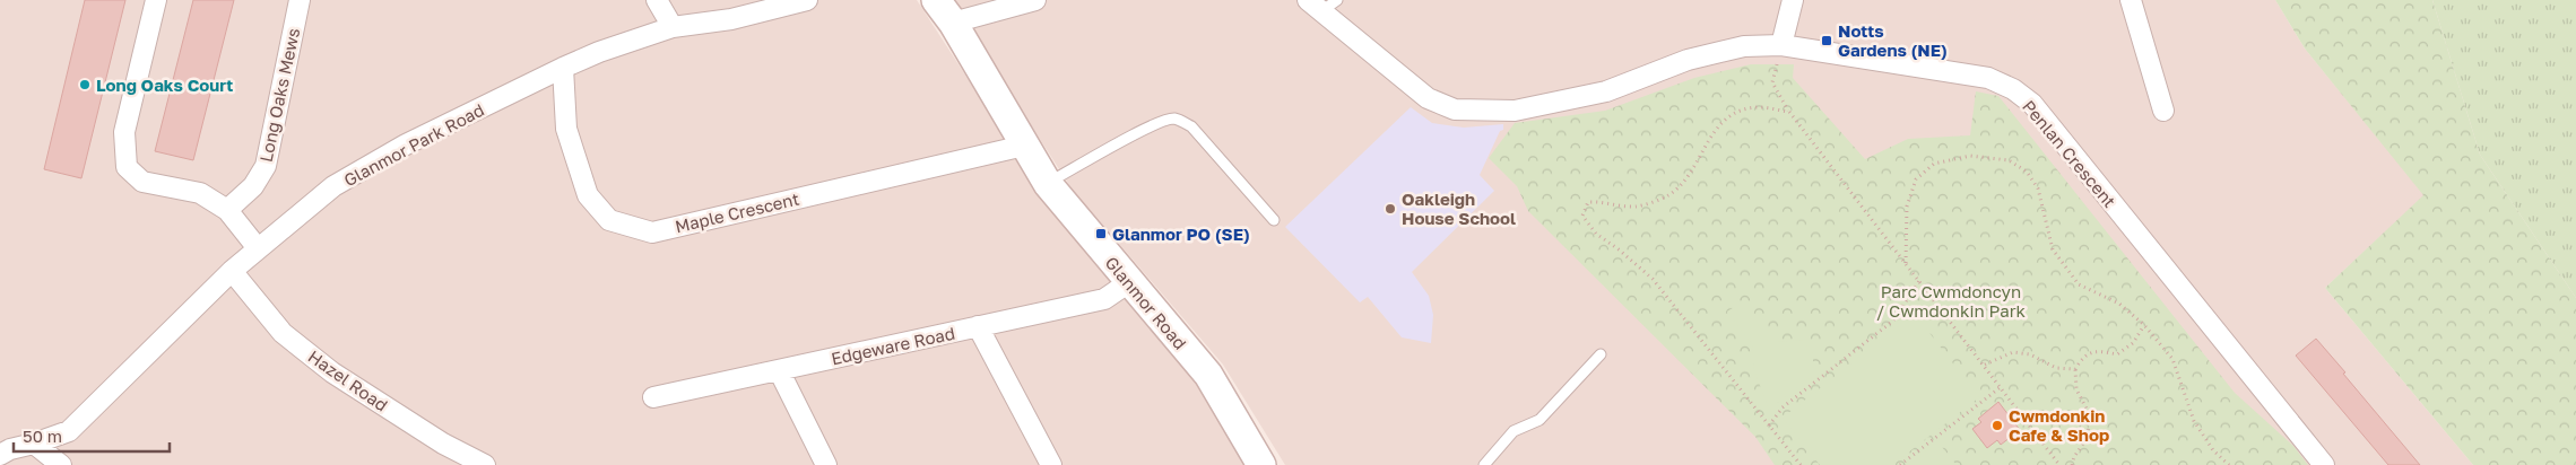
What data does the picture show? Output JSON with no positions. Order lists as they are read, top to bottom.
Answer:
{
  "streets": {
    "street": [
      "Long Oaks Mews",
      "Glanmor Park Road",
      "Penlan Crescent",
      "Maple Crescent",
      "Glanmor Road",
      "Edgeware Road",
      "Hazel Road"
    ]
  },
  "crossings": [
    ["Glanmor Park Road", "Maple Crescent"],
    ["Glanmor Park Road", "Hazel Road"],
    ["Maple Crescent", "Glanmor Road"],
    ["Glanmor Road", "Edgeware Road"]
  ],
  "parks": ["Parc Cwmdoncyn / Cwmdonkin Park"],
  "places": {
    "transit": ["Notts Gardens (NE)", "Glanmor PO (SE)"],
    "other": ["Long Oaks Court", "Oakleigh House School", "Cwmdonkin Cafe & Shop"]
  },
  "scale_bar": "50 m"
}
